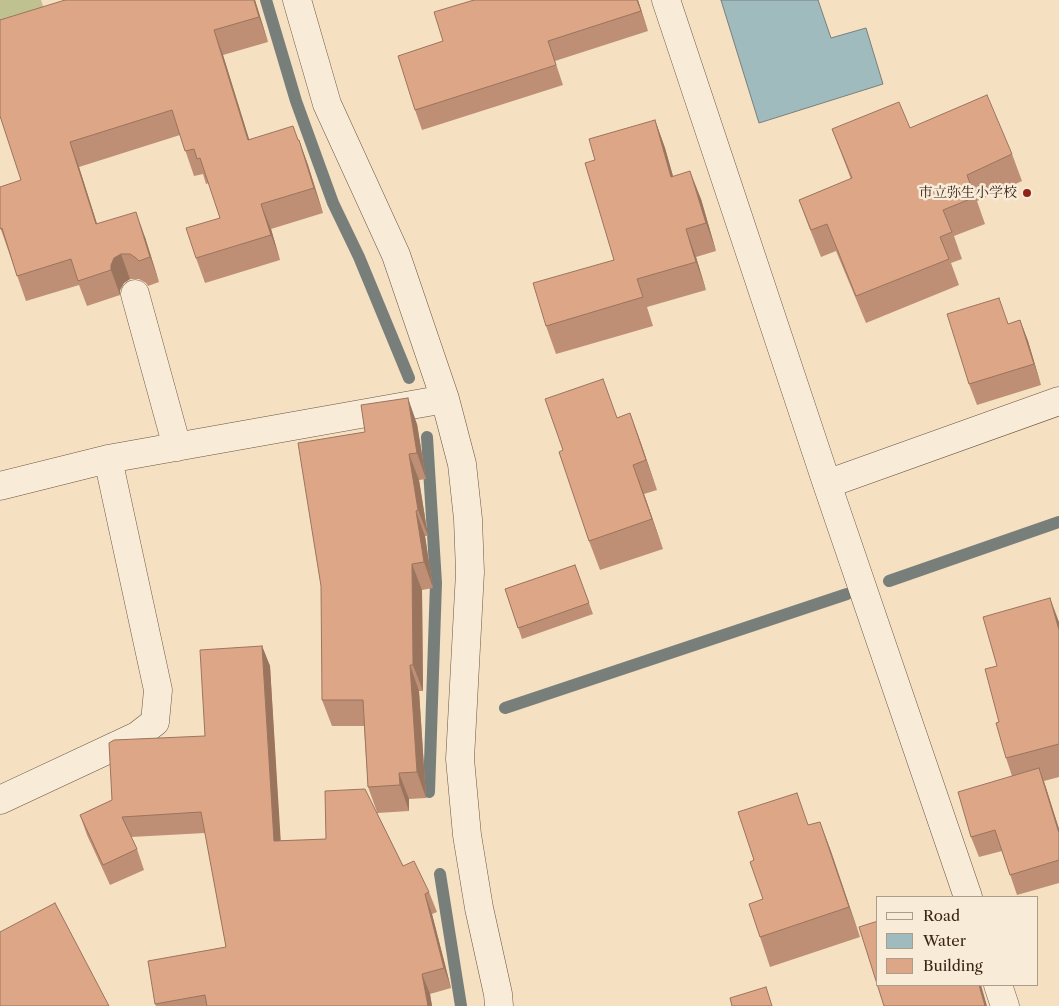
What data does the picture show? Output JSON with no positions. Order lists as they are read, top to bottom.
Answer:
{
  "places": ["市立弥生小学校"],
  "legend": ["Road", "Water", "Building"]
}
